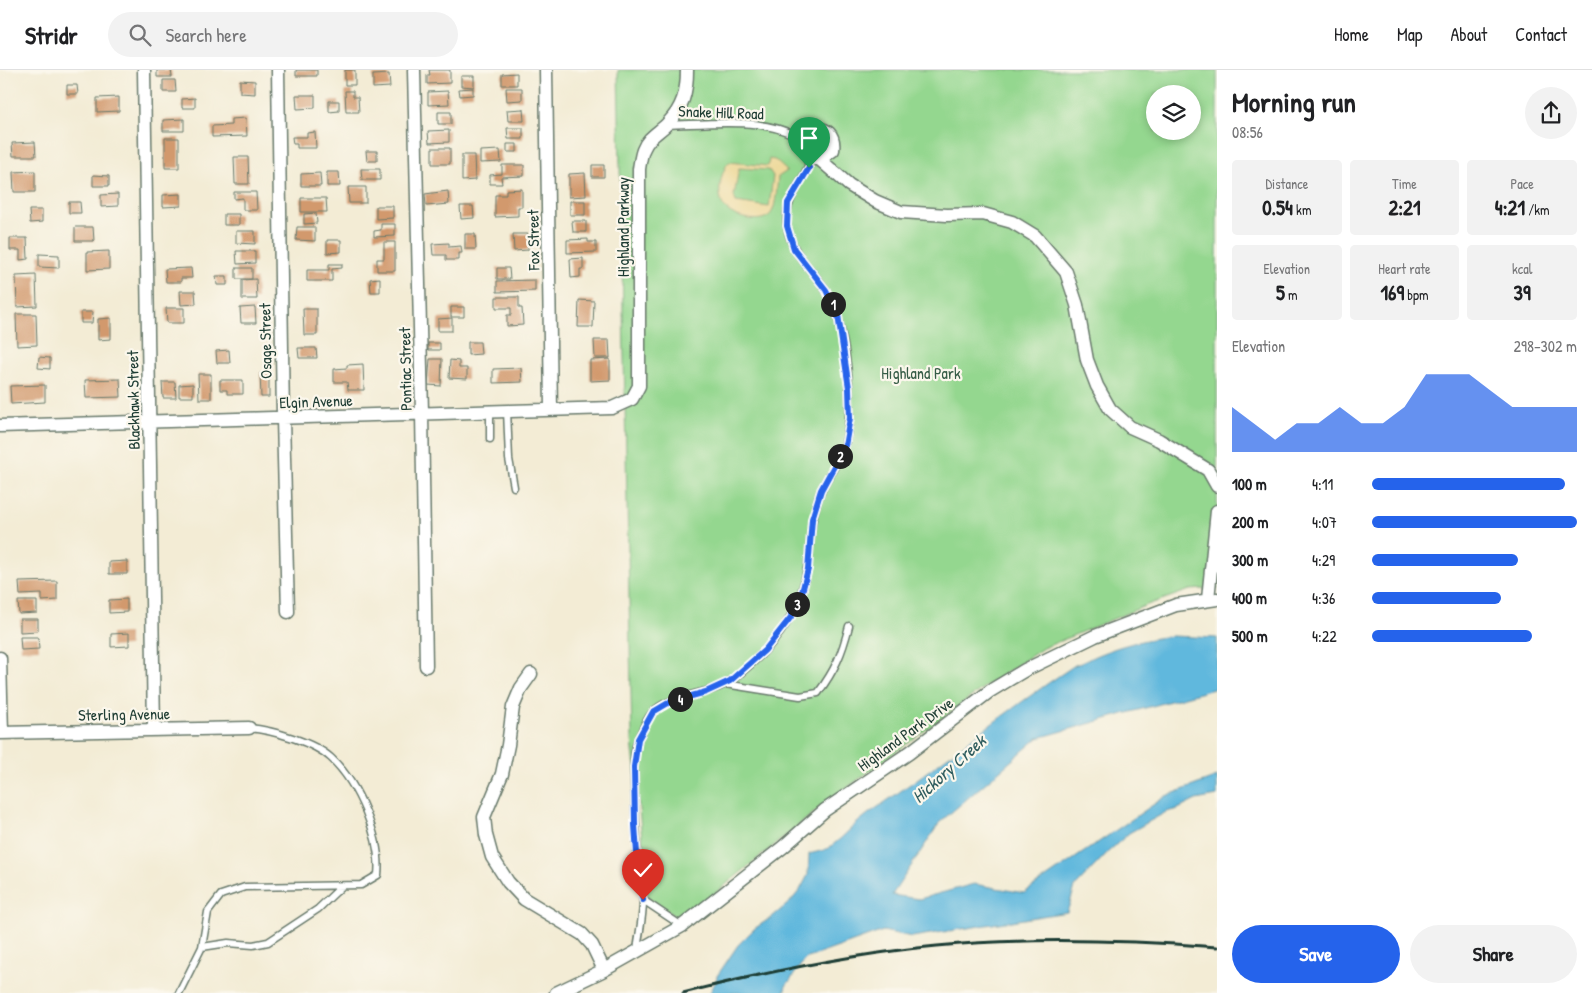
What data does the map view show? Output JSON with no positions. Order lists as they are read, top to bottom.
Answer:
{
  "streets": {
    "street": [
      "Highland Parkway",
      "Fox Street",
      "Osage Street",
      "Pontiac Street",
      "Blackhawk Street",
      "Elgin Avenue",
      "Sterling Avenue",
      "Highland Park Drive"
    ],
    "lane": ["Snake Hill Road"]
  },
  "crossings": [
    ["Snake Hill Road", "Highland Parkway"],
    ["Highland Parkway", "Elgin Avenue"],
    ["Fox Street", "Elgin Avenue"],
    ["Osage Street", "Elgin Avenue"],
    ["Pontiac Street", "Elgin Avenue"],
    ["Blackhawk Street", "Elgin Avenue"],
    ["Blackhawk Street", "Sterling Avenue"]
  ],
  "water": ["Hickory Creek"],
  "parks": ["Highland Park"],
  "page": {
    "header": "Stridr",
    "search": "Search here",
    "nav": [
      "Home",
      "Map",
      "About",
      "Contact"
    ],
    "heading": ["Morning run", "08:56"],
    "stats": [
      ["Distance", "0.54 km"],
      ["Time", "2:21"],
      ["Pace", "4:21 /km"],
      ["Elevation", "5 m"],
      ["Heart rate", "169 bpm"],
      ["kcal", "39"]
    ],
    "pins": [
      "1",
      "2",
      "3",
      "4"
    ],
    "chart": ["Elevation", "298–302 m"],
    "list": [
      {
        "name": "100 m",
        "note": "4:11"
      },
      {
        "name": "200 m",
        "note": "4:07"
      },
      {
        "name": "300 m",
        "note": "4:29"
      },
      {
        "name": "400 m",
        "note": "4:36"
      },
      {
        "name": "500 m",
        "note": "4:22"
      }
    ],
    "buttons": ["Save", "Share"]
  }
}
